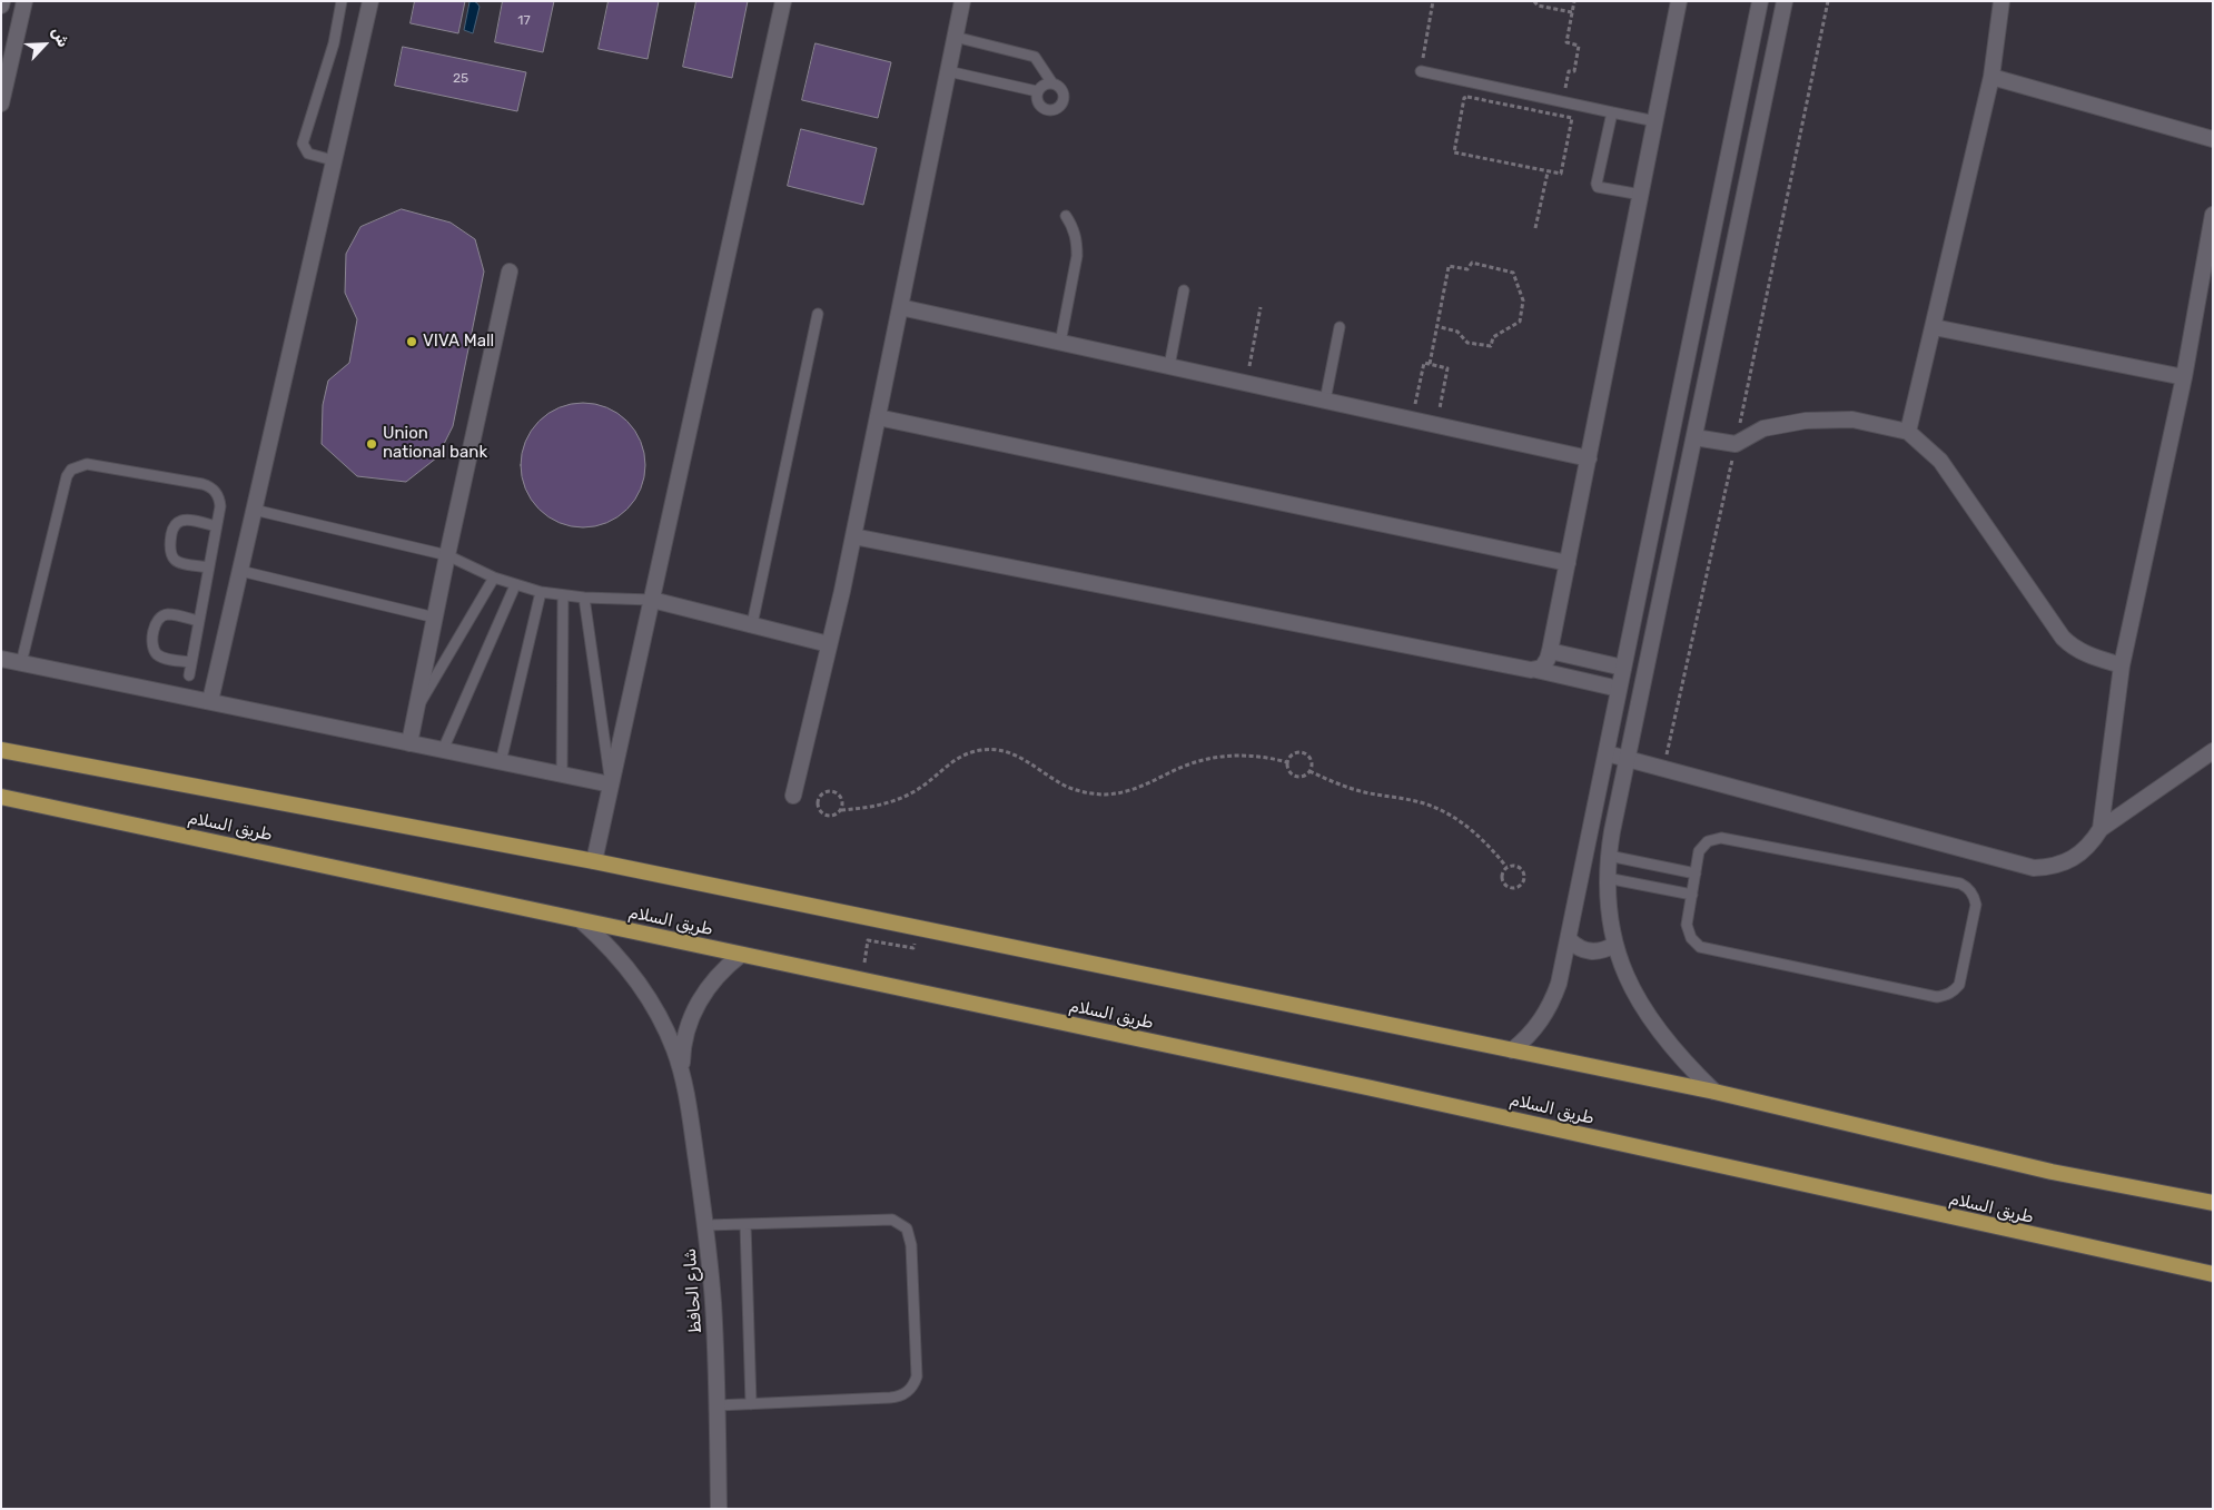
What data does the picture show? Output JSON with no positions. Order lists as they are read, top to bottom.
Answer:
{
  "streets": {
    "main road": ["طريق السلام"],
    "street": ["شارع الحافظ"]
  },
  "crossings": [
    ["طريق السلام", "شارع الحافظ"]
  ],
  "places": ["VIVA Mall", "Union national bank"],
  "house_numbers": ["17", "25"],
  "north": "top right"
}
